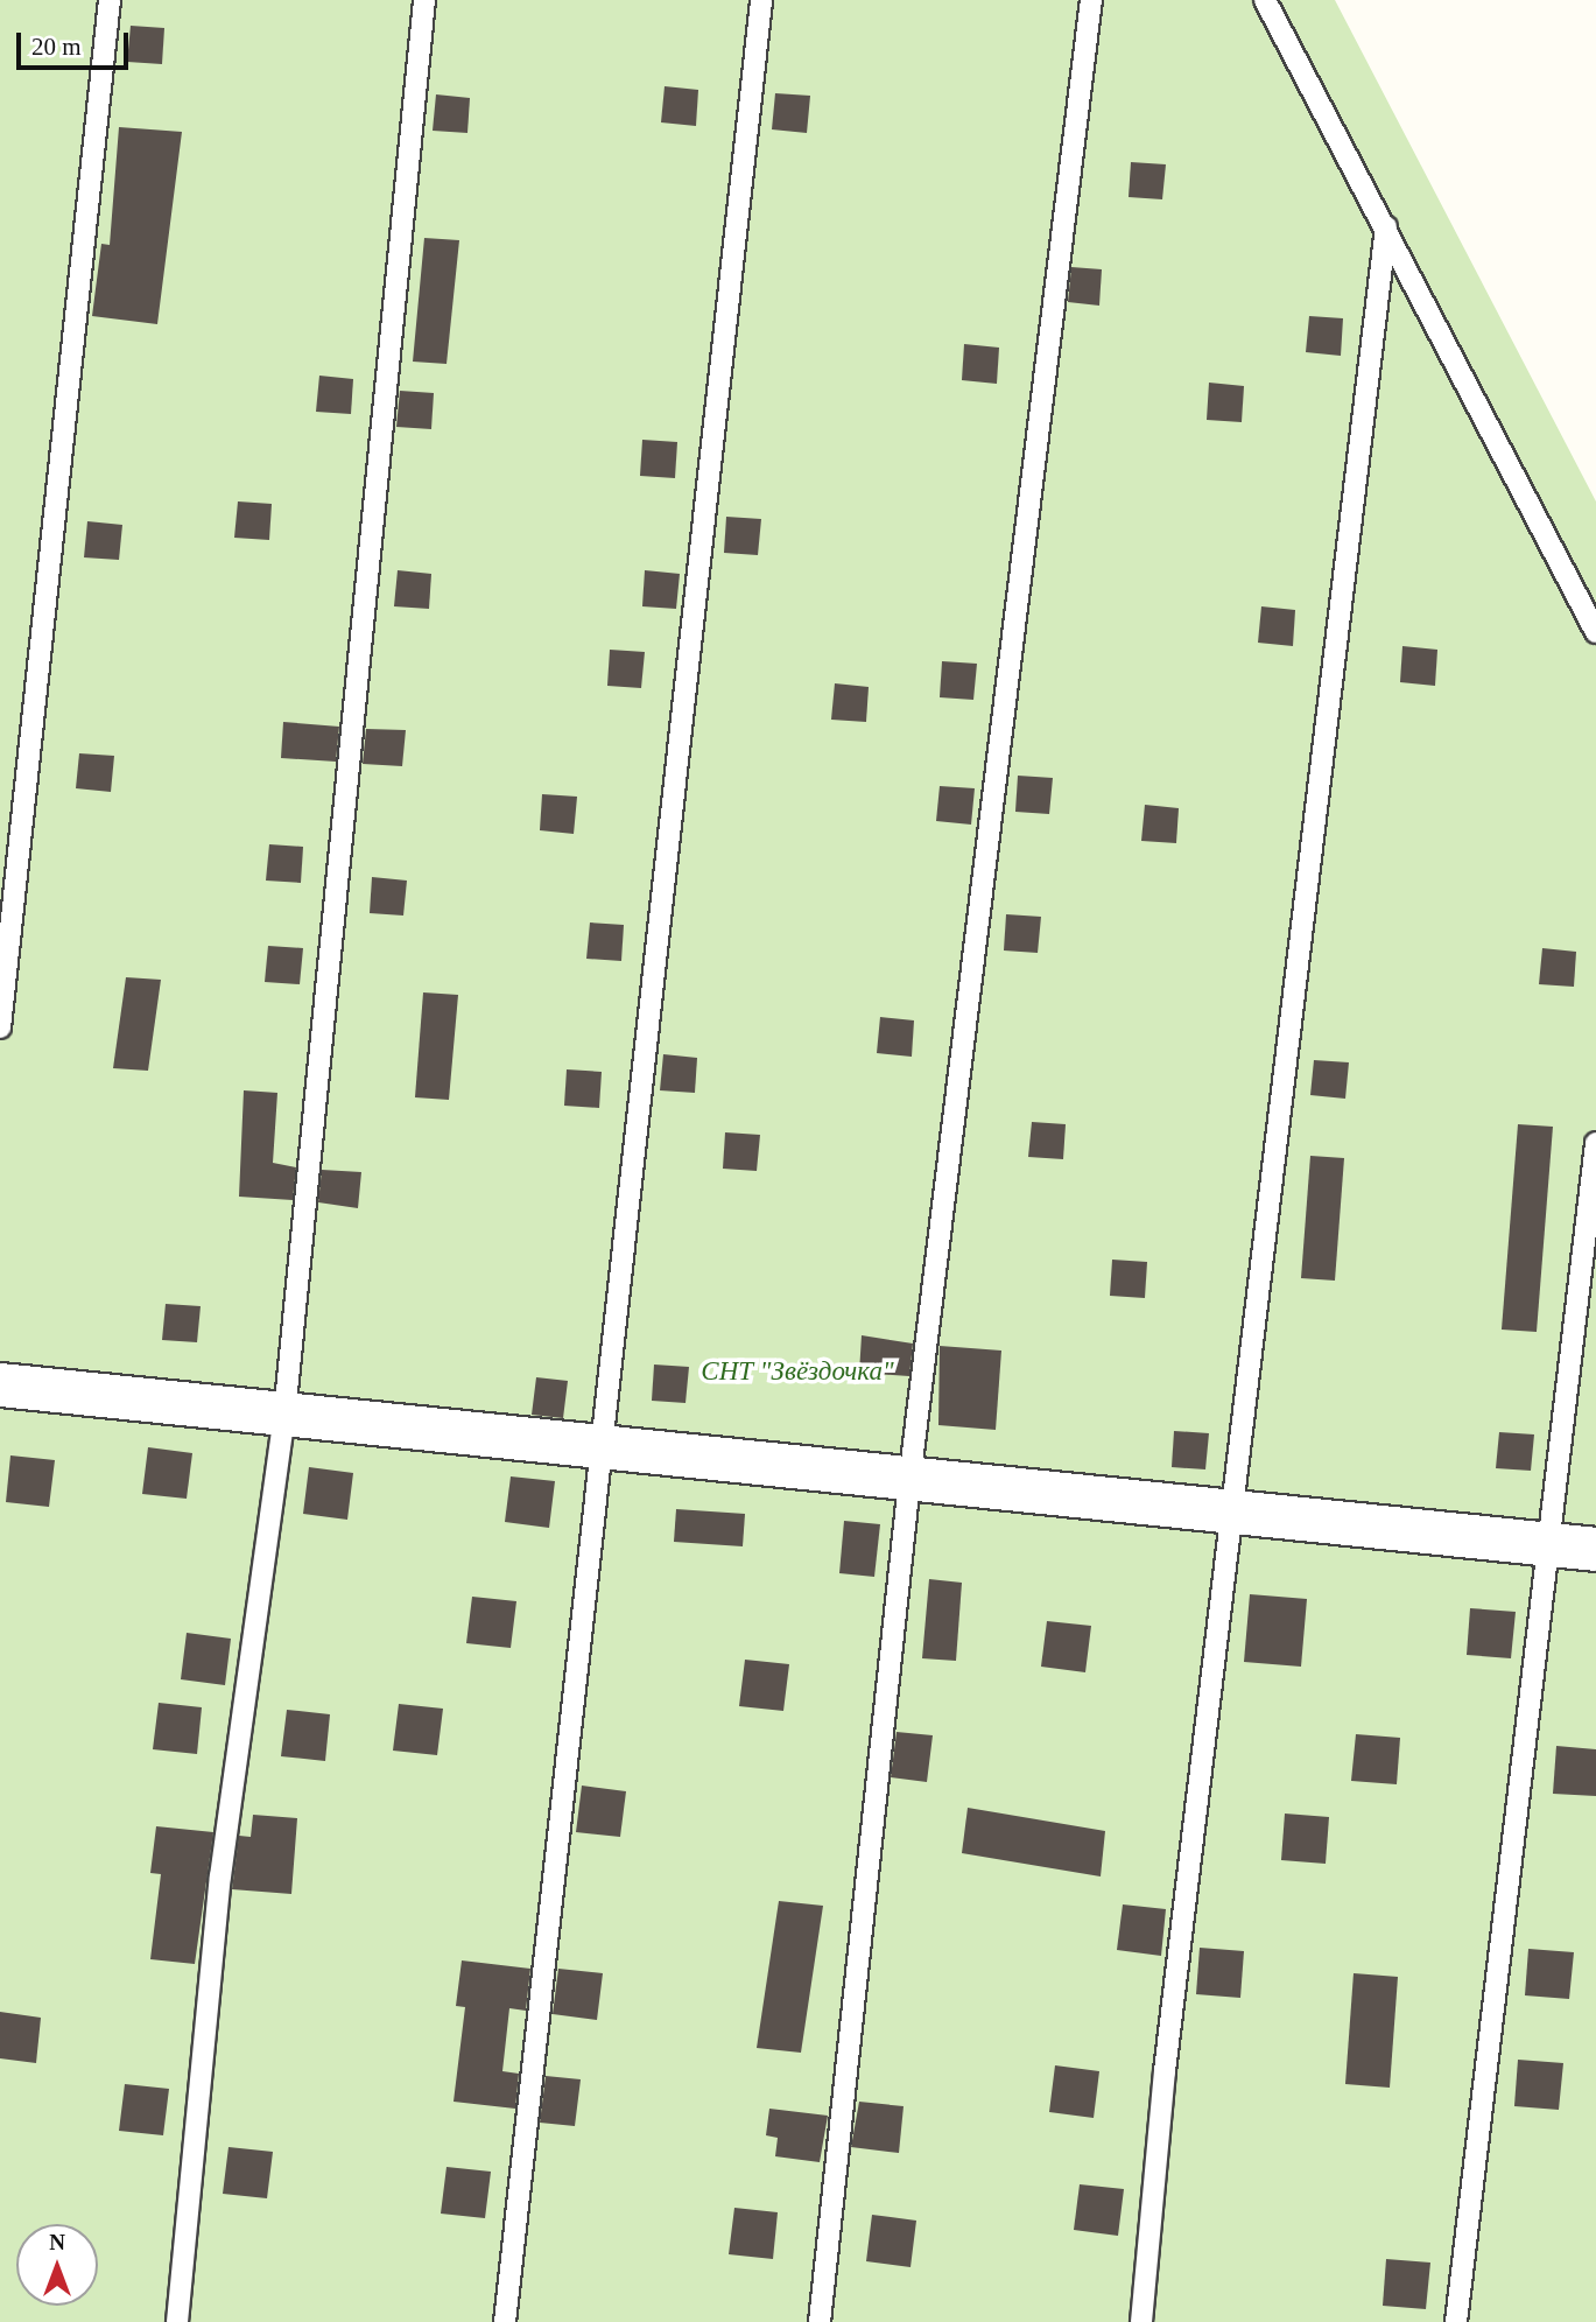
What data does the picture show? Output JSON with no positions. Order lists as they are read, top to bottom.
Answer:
{
  "parks": ["СНТ \"Звёздочка\""],
  "scale_bar": "20 m",
  "north": "top"
}
